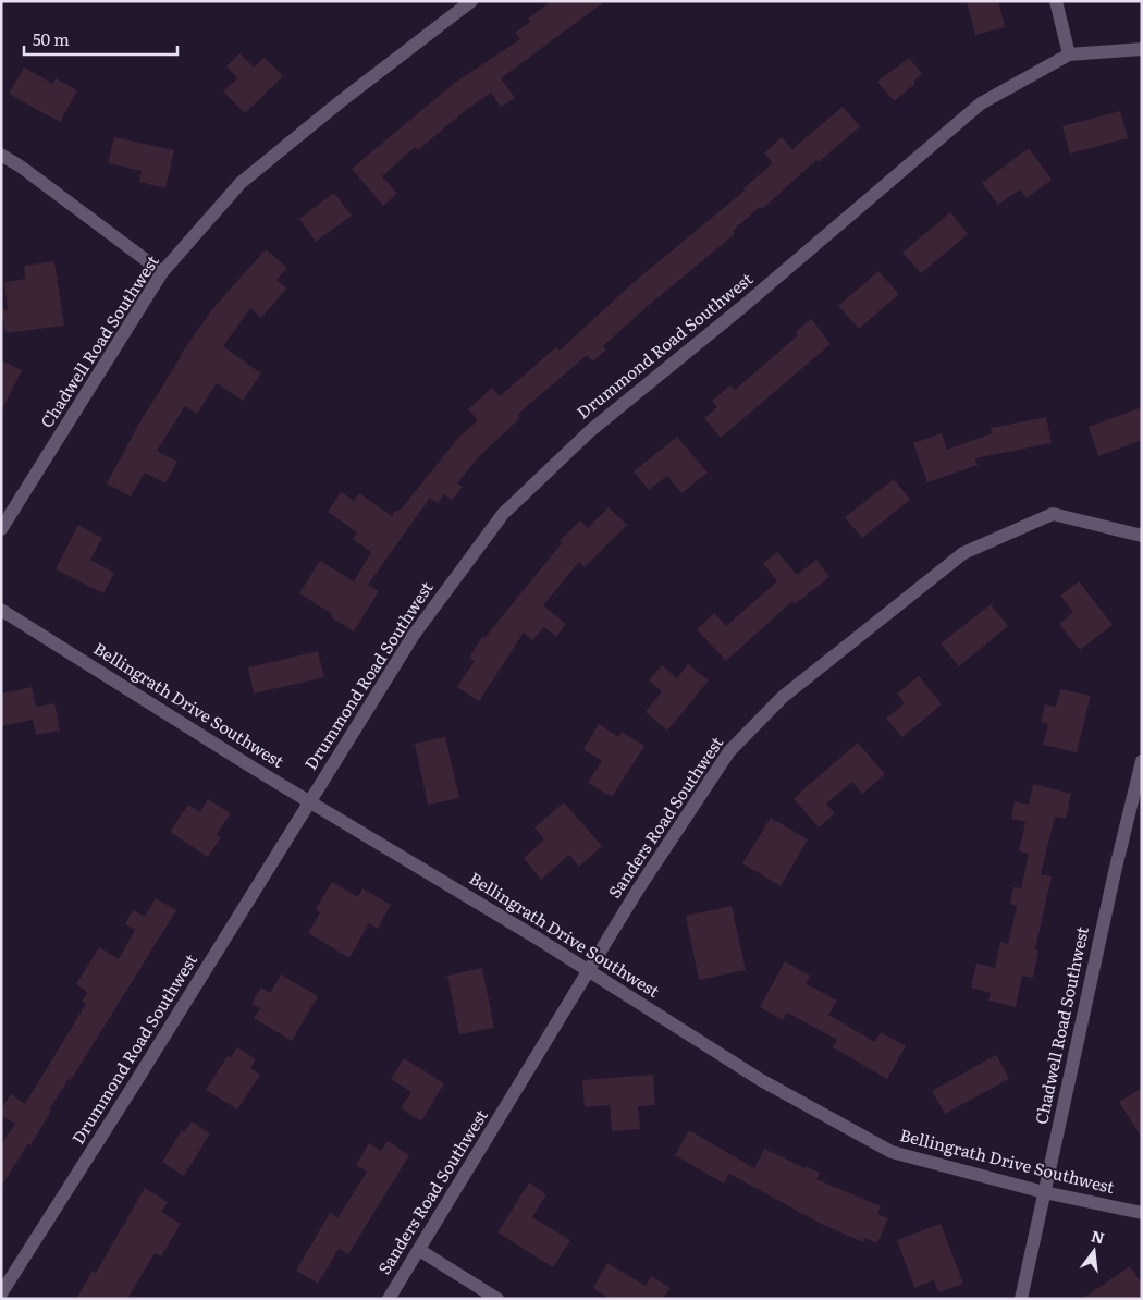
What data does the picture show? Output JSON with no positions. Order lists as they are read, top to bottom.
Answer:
{
  "streets": {
    "street": [
      "Chadwell Road Southwest",
      "Drummond Road Southwest",
      "Bellingrath Drive Southwest",
      "Sanders Road Southwest"
    ]
  },
  "crossings": [
    ["Chadwell Road Southwest", "Bellingrath Drive Southwest"],
    ["Drummond Road Southwest", "Bellingrath Drive Southwest"],
    ["Bellingrath Drive Southwest", "Sanders Road Southwest"]
  ],
  "scale_bar": "50 m",
  "north": "top"
}
